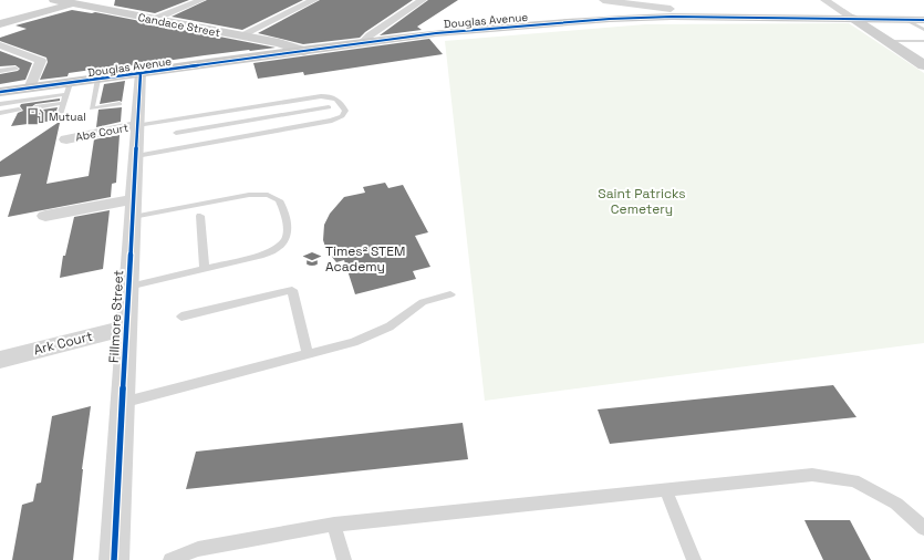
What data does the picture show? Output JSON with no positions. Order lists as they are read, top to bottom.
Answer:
{
  "streets": {
    "main road": ["Douglas Avenue"],
    "street": [
      "Candace Street",
      "Abe Court",
      "Fillmore Street",
      "Ark Court"
    ]
  },
  "crossings": [
    ["Douglas Avenue", "Candace Street"],
    ["Douglas Avenue", "Fillmore Street"],
    ["Abe Court", "Fillmore Street"],
    ["Fillmore Street", "Ark Court"]
  ],
  "parks": ["Saint Patricks Cemetery"],
  "places": {
    "fuel station": ["Mutual"],
    "school or university": ["Times² STEM Academy"]
  }
}
